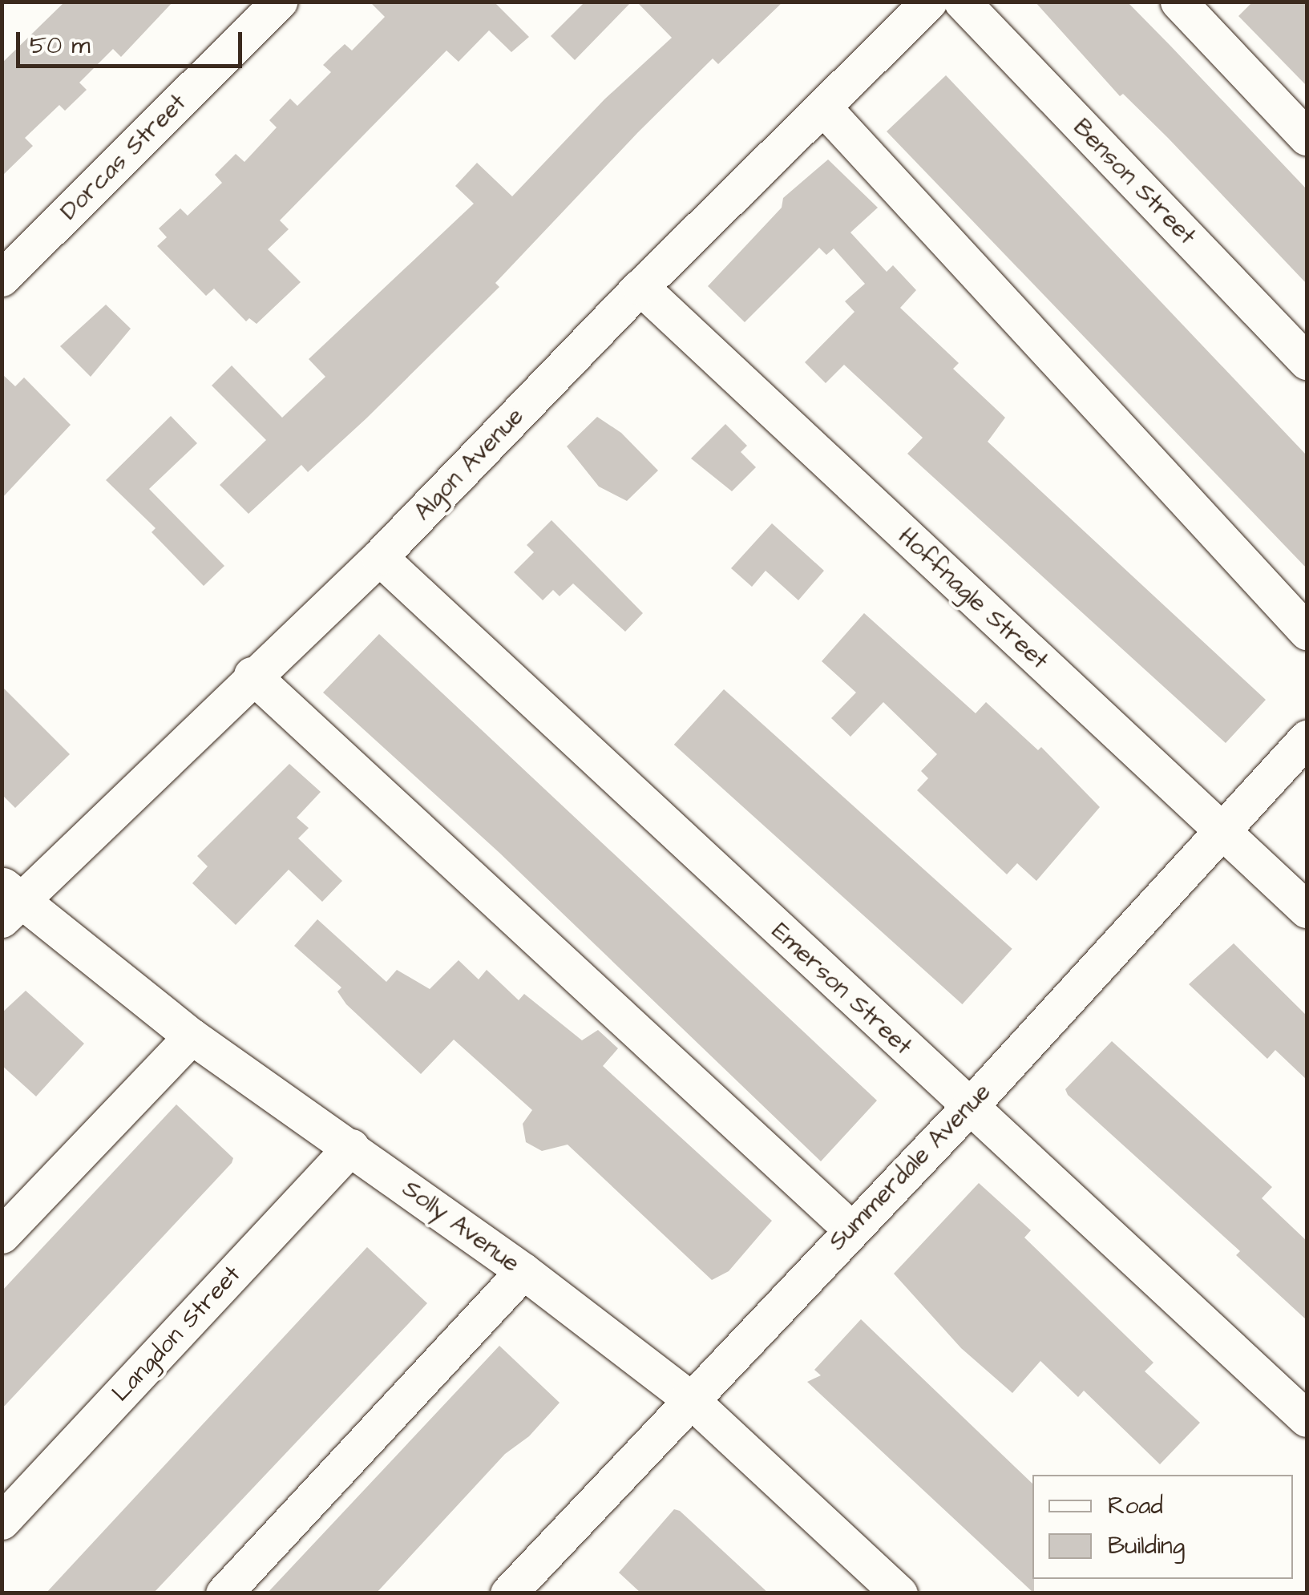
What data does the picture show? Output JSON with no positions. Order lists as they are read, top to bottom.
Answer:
{
  "streets": {
    "street": [
      "Dorcas Street",
      "Benson Street",
      "Algon Avenue",
      "Hoffnagle Street",
      "Emerson Street",
      "Summerdale Avenue",
      "Solly Avenue",
      "Langdon Street"
    ]
  },
  "crossings": [
    ["Algon Avenue", "Hoffnagle Street"],
    ["Algon Avenue", "Emerson Street"],
    ["Algon Avenue", "Solly Avenue"],
    ["Hoffnagle Street", "Summerdale Avenue"],
    ["Emerson Street", "Summerdale Avenue"],
    ["Summerdale Avenue", "Solly Avenue"],
    ["Solly Avenue", "Langdon Street"]
  ],
  "legend": ["Road", "Building"],
  "scale_bar": "50 m"
}
